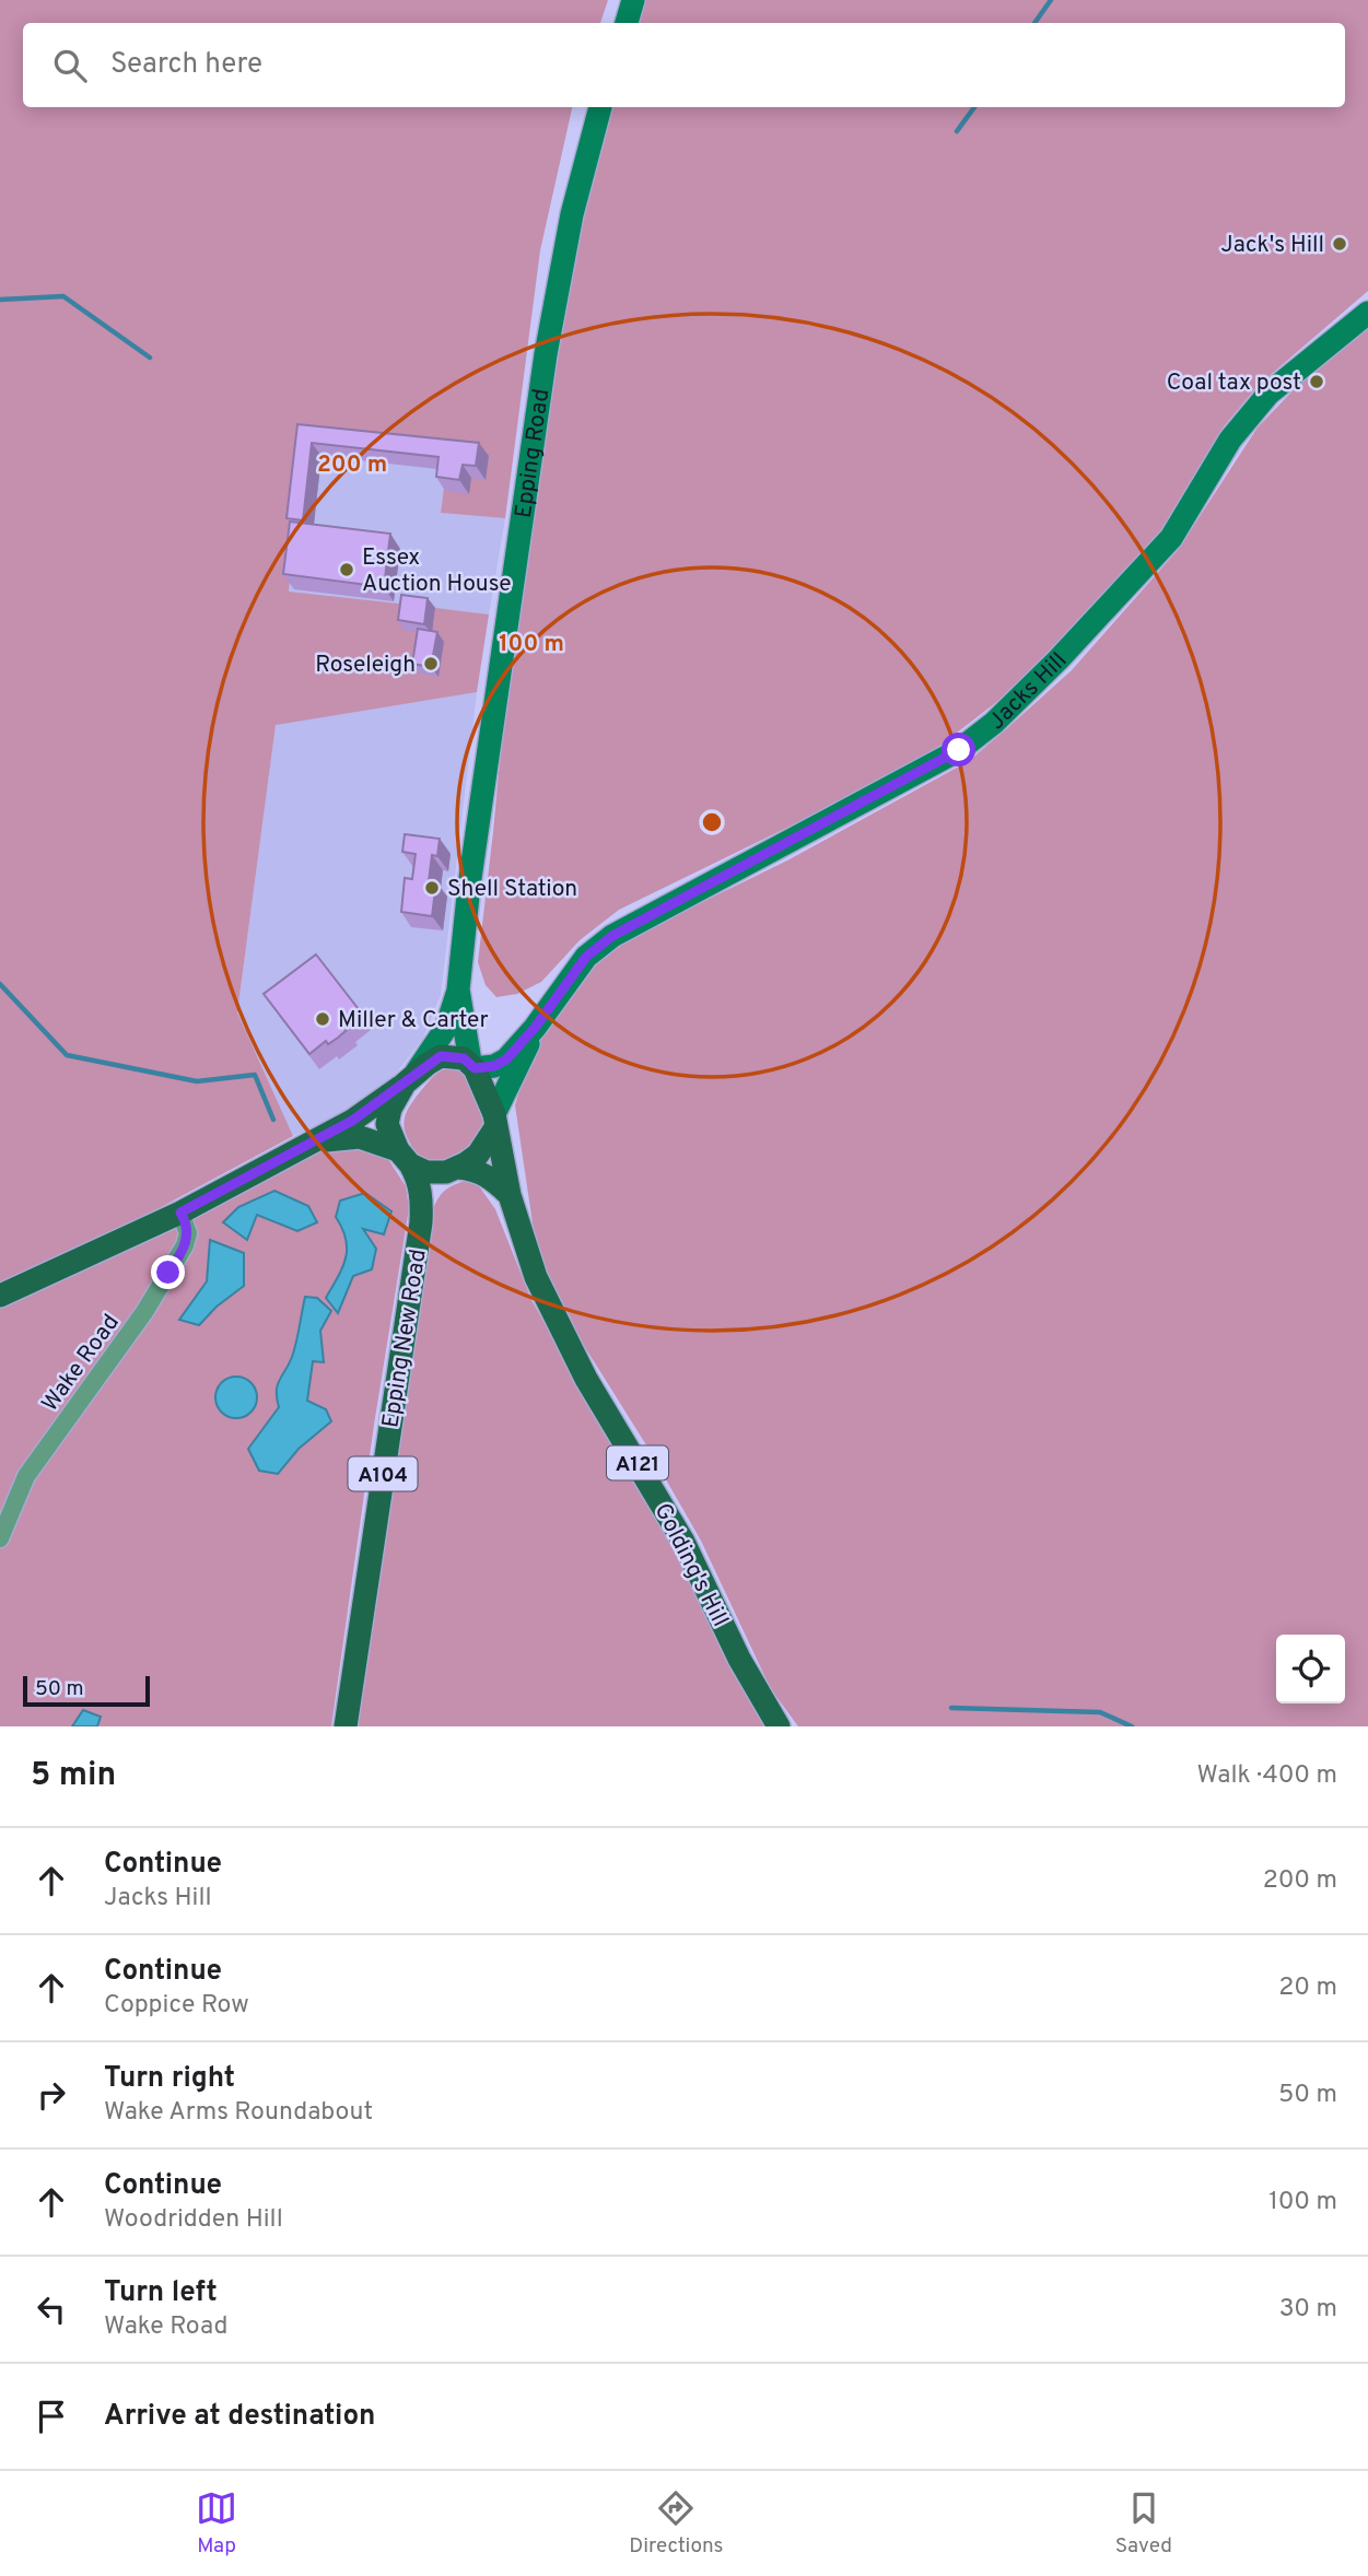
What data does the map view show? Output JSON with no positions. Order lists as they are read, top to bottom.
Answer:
{
  "streets": {
    "main road": [
      "Epping Road",
      "Jacks Hill",
      "Epping New Road",
      "A121",
      "A104",
      "Golding's Hill"
    ],
    "street": ["Wake Road"]
  },
  "crossings": [
    ["Epping Road", "Epping New Road"],
    ["Epping Road", "Golding's Hill"],
    ["Epping New Road", "Golding's Hill"]
  ],
  "places": [
    "Jack's Hill",
    "Coal tax post",
    "Essex Auction House",
    "Roseleigh",
    "Shell Station",
    "Miller & Carter"
  ],
  "scale_bar": "50 m",
  "page": {
    "search": "Search here",
    "scale": "50 m",
    "heading": ["5 min", "Walk · 400 m"],
    "list": [
      ["Continue", "Jacks Hill", "200 m"],
      ["Continue", "Coppice Row", "20 m"],
      ["Turn right", "Wake Arms Roundabout", "50 m"],
      ["Continue", "Woodridden Hill", "100 m"],
      ["Turn left", "Wake Road", "30 m"],
      "Arrive at destination"
    ],
    "nav": ["Map", "Directions", "Saved"]
  },
  "rings": ["200 m", "100 m"]
}
